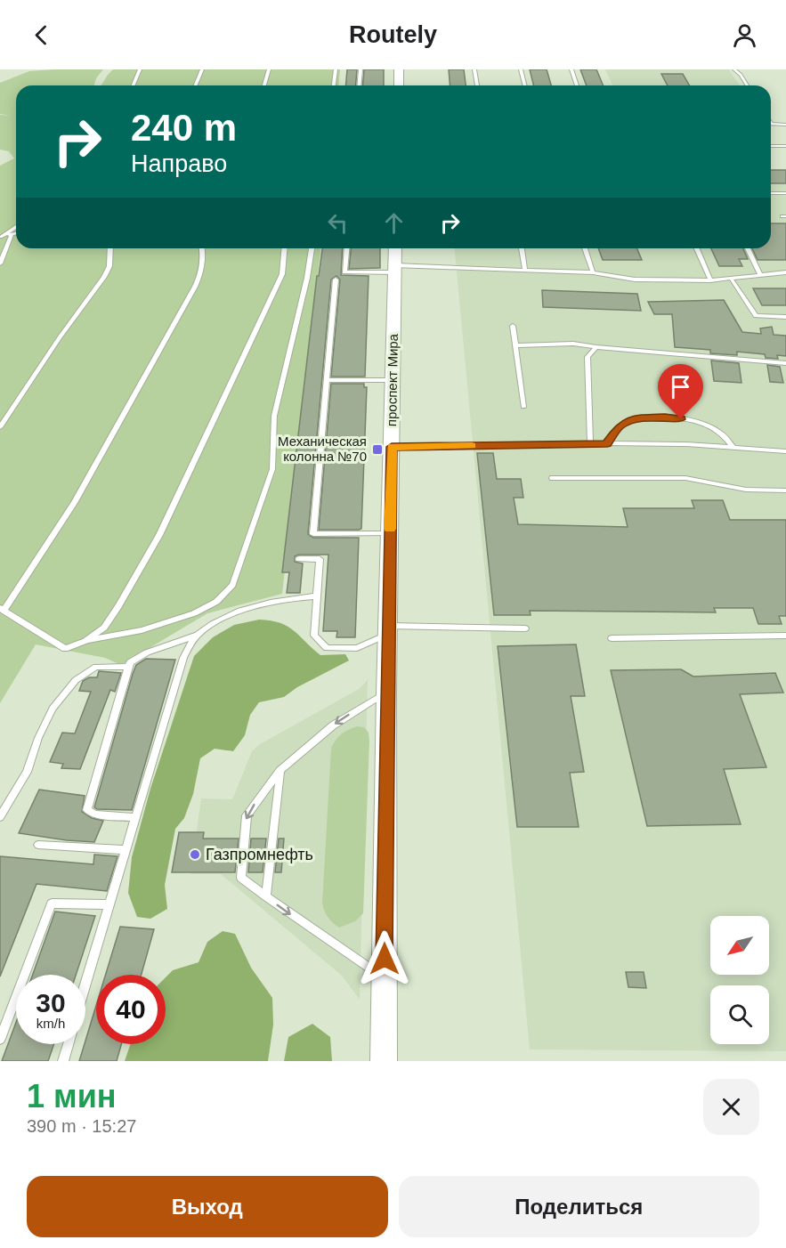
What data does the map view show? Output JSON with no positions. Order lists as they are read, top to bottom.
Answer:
{
  "streets": {
    "street": ["проспект Мира"]
  },
  "places": {
    "transit": ["Механическая колонна №70"],
    "other": ["Газпромнефть"]
  },
  "north": "bottom left",
  "page": {
    "header": "Routely",
    "turn": ["240 m", "Направо"],
    "speed": "30 km/h",
    "limit": "40",
    "heading": ["1 мин", "390 m · 15:27"],
    "buttons": ["Выход", "Поделиться"]
  }
}
